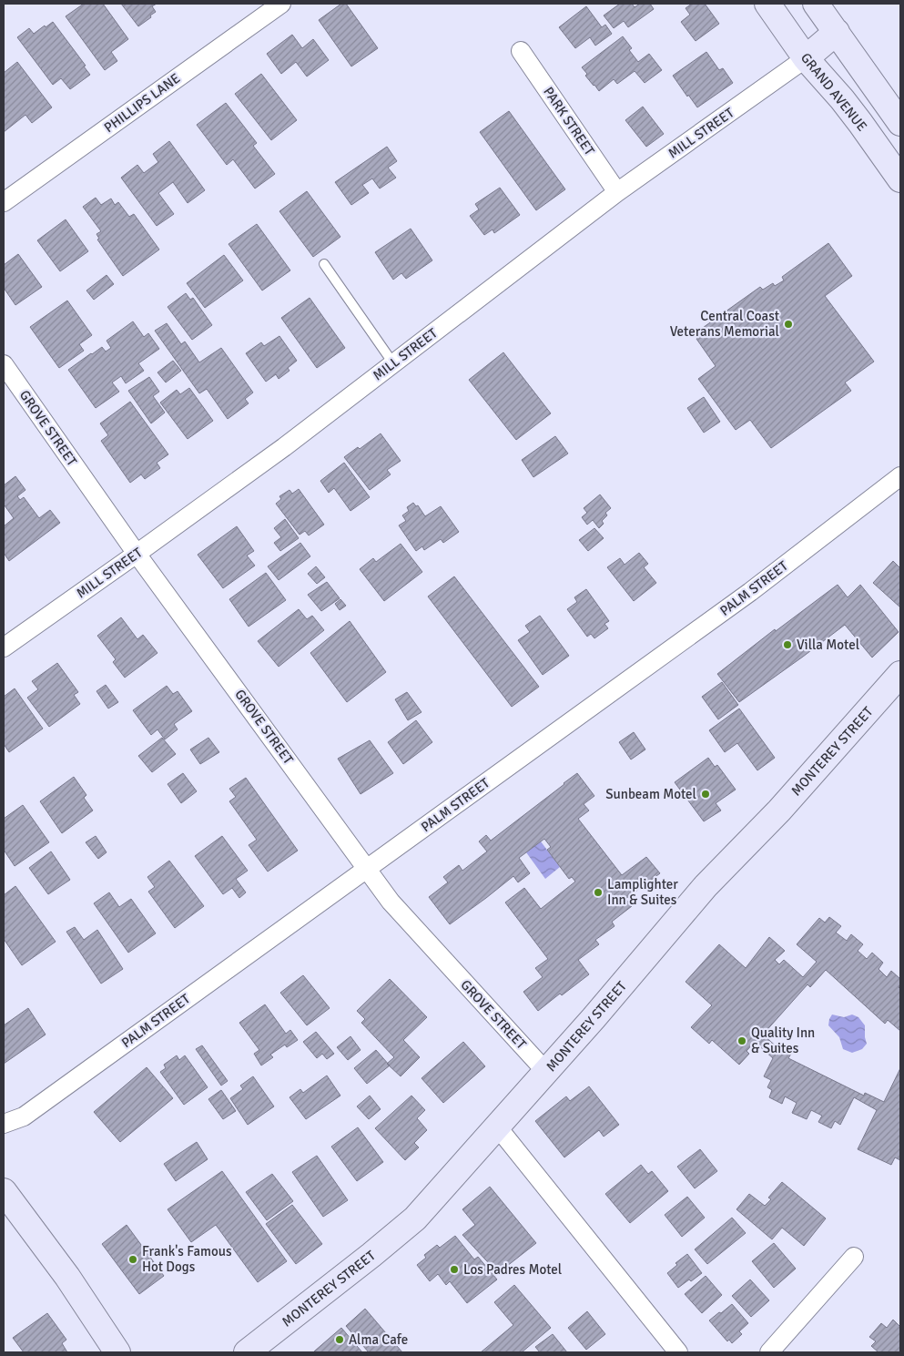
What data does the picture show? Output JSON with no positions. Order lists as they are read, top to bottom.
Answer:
{
  "streets": {
    "street": [
      "GRAND AVENUE",
      "PHILLIPS LANE",
      "PARK STREET",
      "MILL STREET",
      "GROVE STREET",
      "PALM STREET",
      "MONTEREY STREET"
    ]
  },
  "crossings": [
    ["GRAND AVENUE", "MILL STREET"],
    ["PARK STREET", "MILL STREET"],
    ["MILL STREET", "GROVE STREET"],
    ["GROVE STREET", "PALM STREET"],
    ["GROVE STREET", "MONTEREY STREET"]
  ],
  "places": [
    "Central Coast Veterans Memorial",
    "Villa Motel",
    "Sunbeam Motel",
    "Lamplighter Inn & Suites",
    "Quality Inn & Suites",
    "Frank's Famous Hot Dogs",
    "Los Padres Motel",
    "Alma Cafe"
  ]
}
